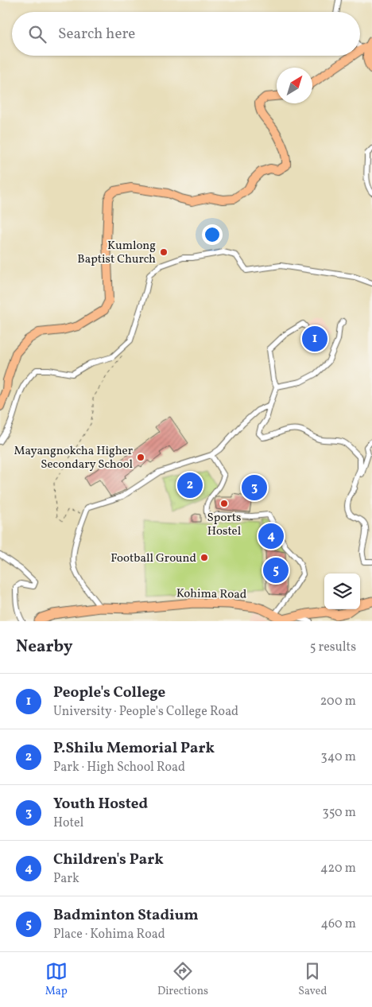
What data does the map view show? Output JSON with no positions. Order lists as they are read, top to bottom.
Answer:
{
  "streets": {
    "highway": ["Kohima Road"]
  },
  "places": [
    "Kumlong Baptist Church",
    "Mayangnokcha Higher Secondary School",
    "Sports Hostel",
    "Football Ground"
  ],
  "north": "top right",
  "page": {
    "search": "Search here",
    "pins": [
      "1",
      "2",
      "3",
      "4",
      "5"
    ],
    "heading": ["Nearby", "5 results"],
    "list": [
      {
        "mark": "1",
        "name": "People's College",
        "note": "University · People's College Road",
        "value": "200 m"
      },
      {
        "mark": "2",
        "name": "P.Shilu Memorial Park",
        "note": "Park · High School Road",
        "value": "340 m"
      },
      {
        "mark": "3",
        "name": "Youth Hosted",
        "note": "Hotel",
        "value": "350 m"
      },
      {
        "mark": "4",
        "name": "Children's Park",
        "note": "Park",
        "value": "420 m"
      },
      {
        "mark": "5",
        "name": "Badminton Stadium",
        "note": "Place · Kohima Road",
        "value": "460 m"
      }
    ],
    "nav": ["Map", "Directions", "Saved"]
  }
}
